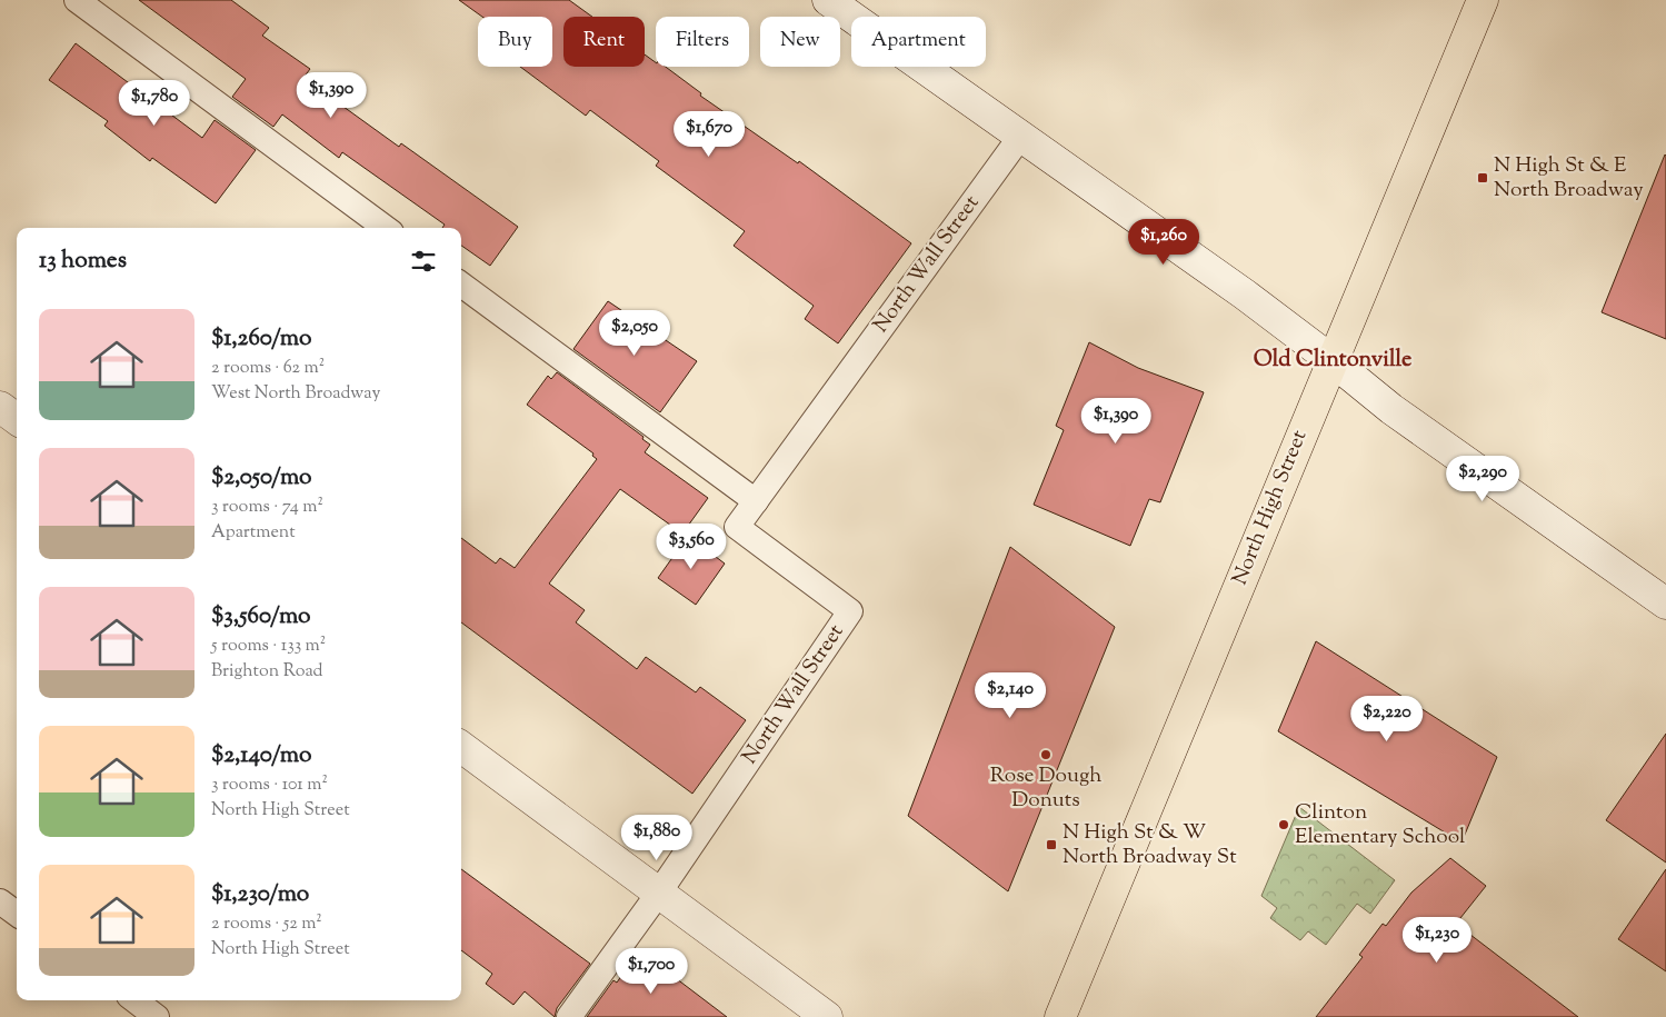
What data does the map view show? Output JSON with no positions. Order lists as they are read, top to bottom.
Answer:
{
  "streets": {
    "main road": ["North High Street"],
    "lane": ["North Wall Street"]
  },
  "districts": ["Old Clintonville"],
  "places": {
    "transit": ["N High St & E North Broadway", "N High St & W North Broadway St"],
    "other": ["Rose Dough Donuts", "Clinton Elementary School"]
  },
  "page": {
    "chip": [
      "Buy",
      "Rent",
      "Filters",
      "New",
      "Apartment"
    ],
    "price": [
      "$1,390",
      "$1,780",
      "$1,670",
      "$1,260",
      "$2,050",
      "$1,390",
      "$2,290",
      "$3,560",
      "$2,140",
      "$2,220",
      "$1,880",
      "$1,230",
      "$1,700"
    ],
    "heading": "13 homes",
    "list": [
      {
        "name": "$1,260/mo",
        "note": "2 rooms · 62 m² · West North Broadway"
      },
      {
        "name": "$2,050/mo",
        "note": "3 rooms · 74 m² · Apartment"
      },
      {
        "name": "$3,560/mo",
        "note": "5 rooms · 133 m² · Brighton Road"
      },
      {
        "name": "$2,140/mo",
        "note": "3 rooms · 101 m² · North High Street"
      },
      {
        "name": "$1,230/mo",
        "note": "2 rooms · 52 m² · North High Street"
      }
    ]
  }
}
